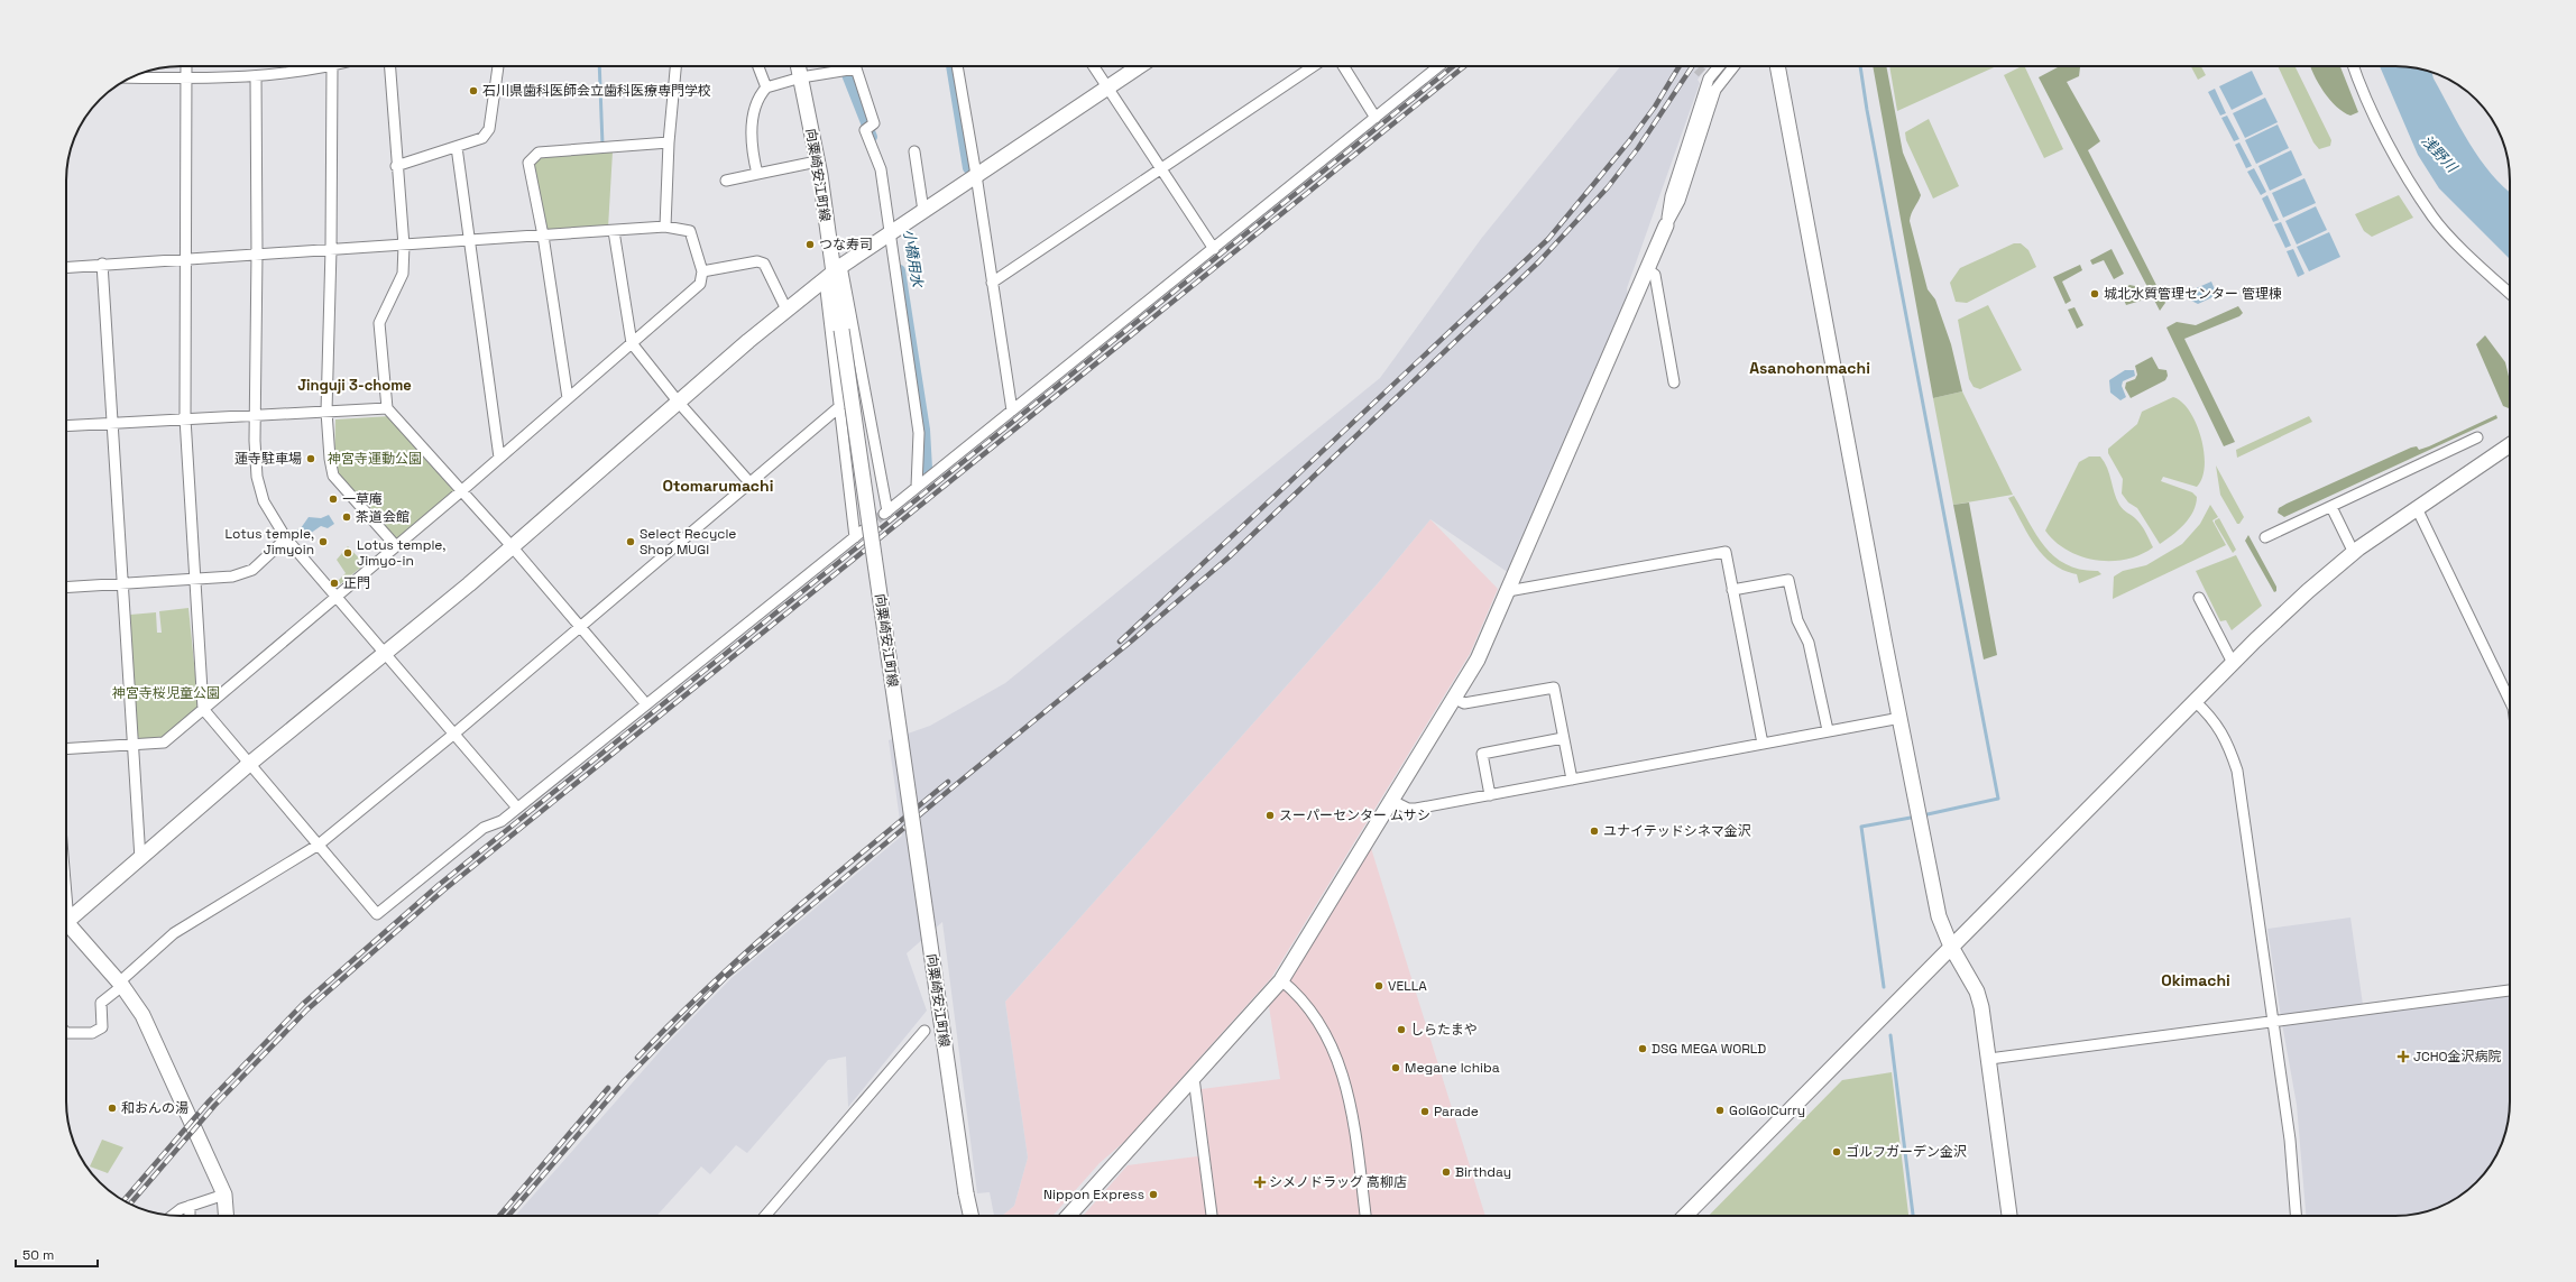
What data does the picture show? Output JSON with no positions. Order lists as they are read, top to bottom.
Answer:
{
  "streets": {
    "street": ["向粟崎安江町線"]
  },
  "districts": [
    "Asanohonmachi",
    "Jinguji 3-chome",
    "Otomarumachi",
    "Okimachi"
  ],
  "water": ["浅野川", "小橋用水"],
  "parks": ["神宮寺運動公園", "神宮寺桜児童公園"],
  "places": {
    "other": [
      "石川県歯科医師会立歯科医療専門学校",
      "つな寿司",
      "城北水質管理センター 管理棟",
      "蓮寺駐車場",
      "一草庵",
      "茶道会館",
      "Lotus temple, Jimyoin",
      "Select Recycle Shop MUGI",
      "Lotus temple, Jimyo-in",
      "正門",
      "スーパーセンター ムサシ",
      "ユナイテッドシネマ金沢",
      "VELLA",
      "しらたまや",
      "DSG MEGA WORLD",
      "Megane Ichiba",
      "和おんの湯",
      "Go!Go!Curry",
      "Parade",
      "ゴルフガーデン金沢",
      "Birthday",
      "Nippon Express"
    ],
    "health": ["JCHO金沢病院", "シメノドラッグ 高柳店"]
  },
  "scale_bar": "50 m"
}
